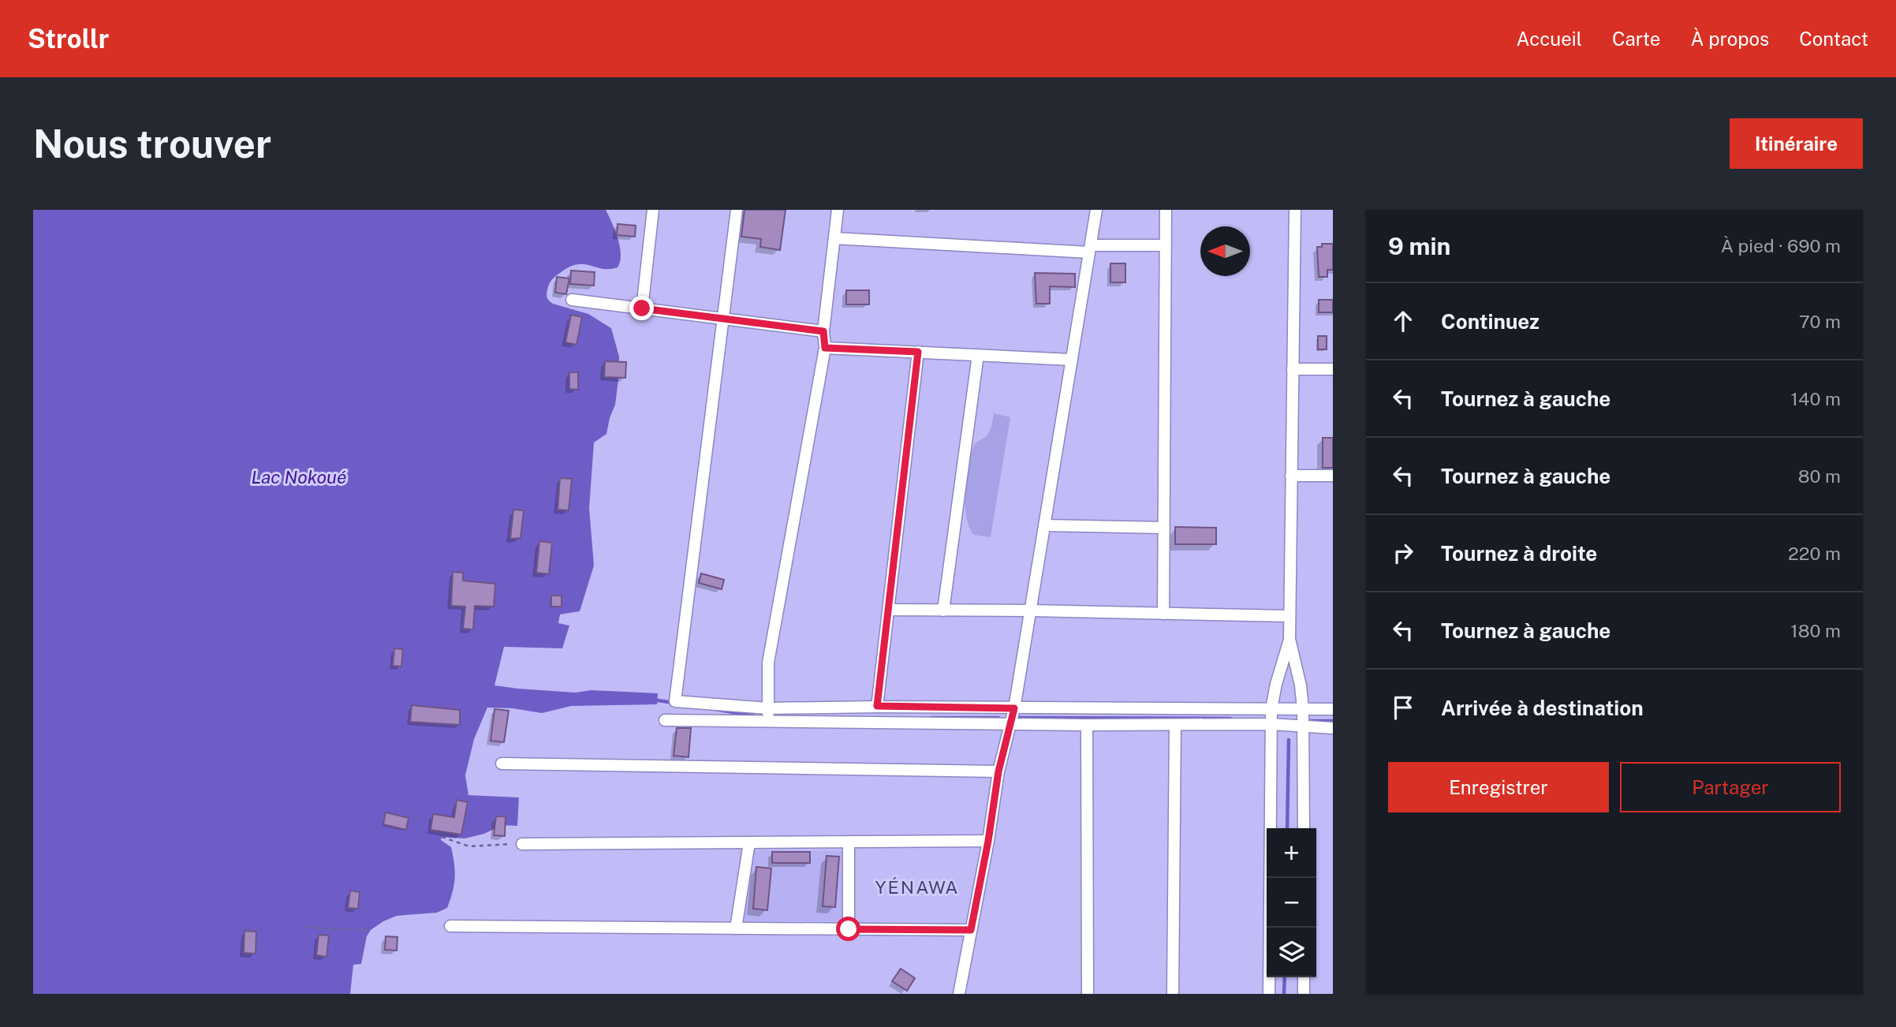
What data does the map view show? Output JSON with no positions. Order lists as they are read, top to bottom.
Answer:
{
  "districts": ["YÉNAWA"],
  "water": ["Lac Nokoué"],
  "north": "left",
  "page": {
    "header": "Strollr",
    "nav": [
      "Accueil",
      "Carte",
      "À propos",
      "Contact"
    ],
    "buttons": [
      "Itinéraire",
      ["Enregistrer", "Partager"]
    ],
    "title": "Nous trouver",
    "heading": ["9 min", "À pied · 690 m"],
    "list": [
      ["Continuez", "70 m"],
      ["Tournez à gauche", "140 m"],
      ["Tournez à gauche", "80 m"],
      ["Tournez à droite", "220 m"],
      ["Tournez à gauche", "180 m"],
      "Arrivée à destination"
    ],
    "map_buttons": ["+", "−"]
  }
}
